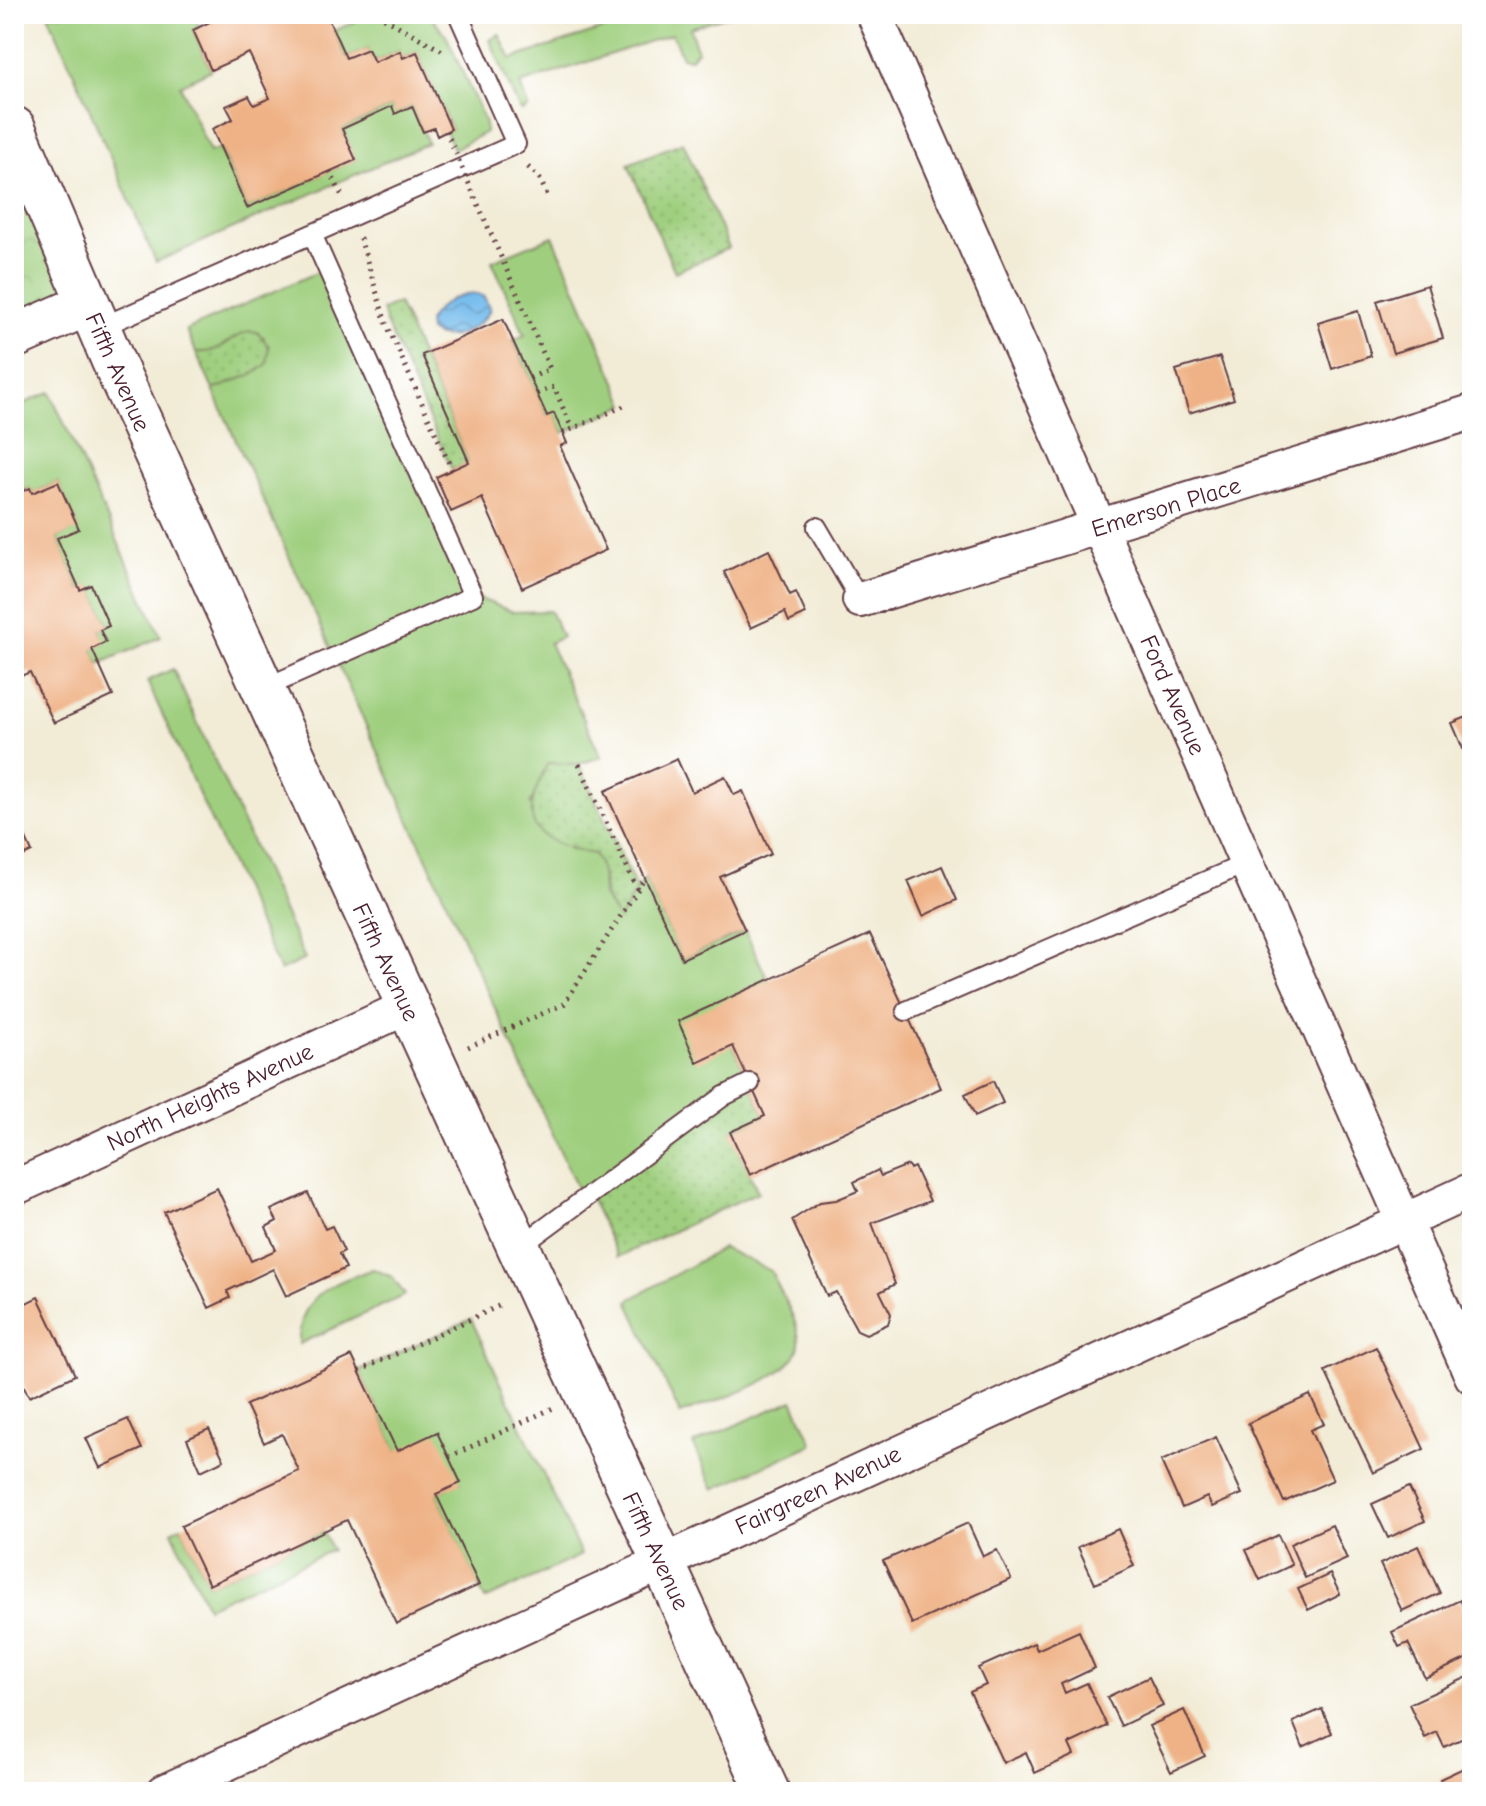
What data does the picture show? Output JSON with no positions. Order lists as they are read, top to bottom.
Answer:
{
  "streets": {
    "street": [
      "Fifth Avenue",
      "Emerson Place",
      "Ford Avenue",
      "North Heights Avenue",
      "Fairgreen Avenue"
    ]
  },
  "crossings": [
    ["Fifth Avenue", "North Heights Avenue"],
    ["Fifth Avenue", "Fairgreen Avenue"],
    ["Emerson Place", "Ford Avenue"],
    ["Ford Avenue", "Fairgreen Avenue"]
  ]
}
